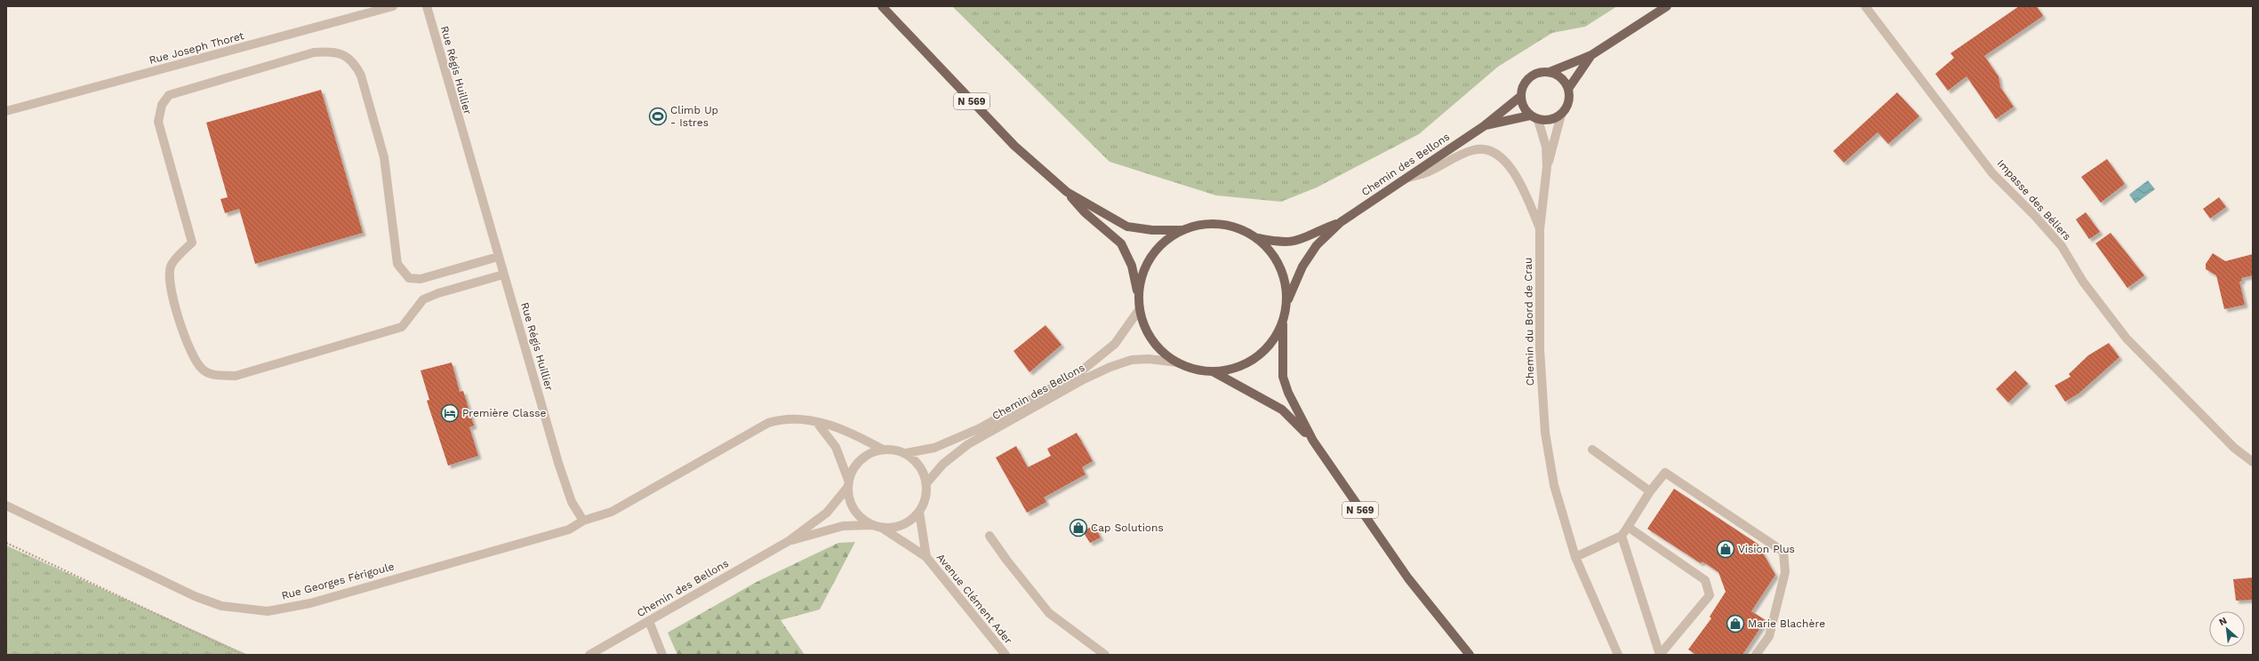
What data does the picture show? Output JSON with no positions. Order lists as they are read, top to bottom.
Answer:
{
  "streets": {
    "main road": ["N 569", "Chemin des Bellons"],
    "street": [
      "Rue Joseph Thoret",
      "Rue Régis Huillier",
      "Impasse des Béliers",
      "Chemin du Bord de Crau",
      "Rue Georges Férigoule",
      "Avenue Clément Ader"
    ]
  },
  "crossings": [
    ["Rue Régis Huillier", "Rue Georges Férigoule"],
    ["Chemin des Bellons", "Avenue Clément Ader"]
  ],
  "places": {
    "sports": ["Climb Up - Istres"],
    "hotel": ["Première Classe"],
    "shop": ["Cap Solutions", "Vision Plus", "Marie Blachère"]
  },
  "north": "top left"
}
